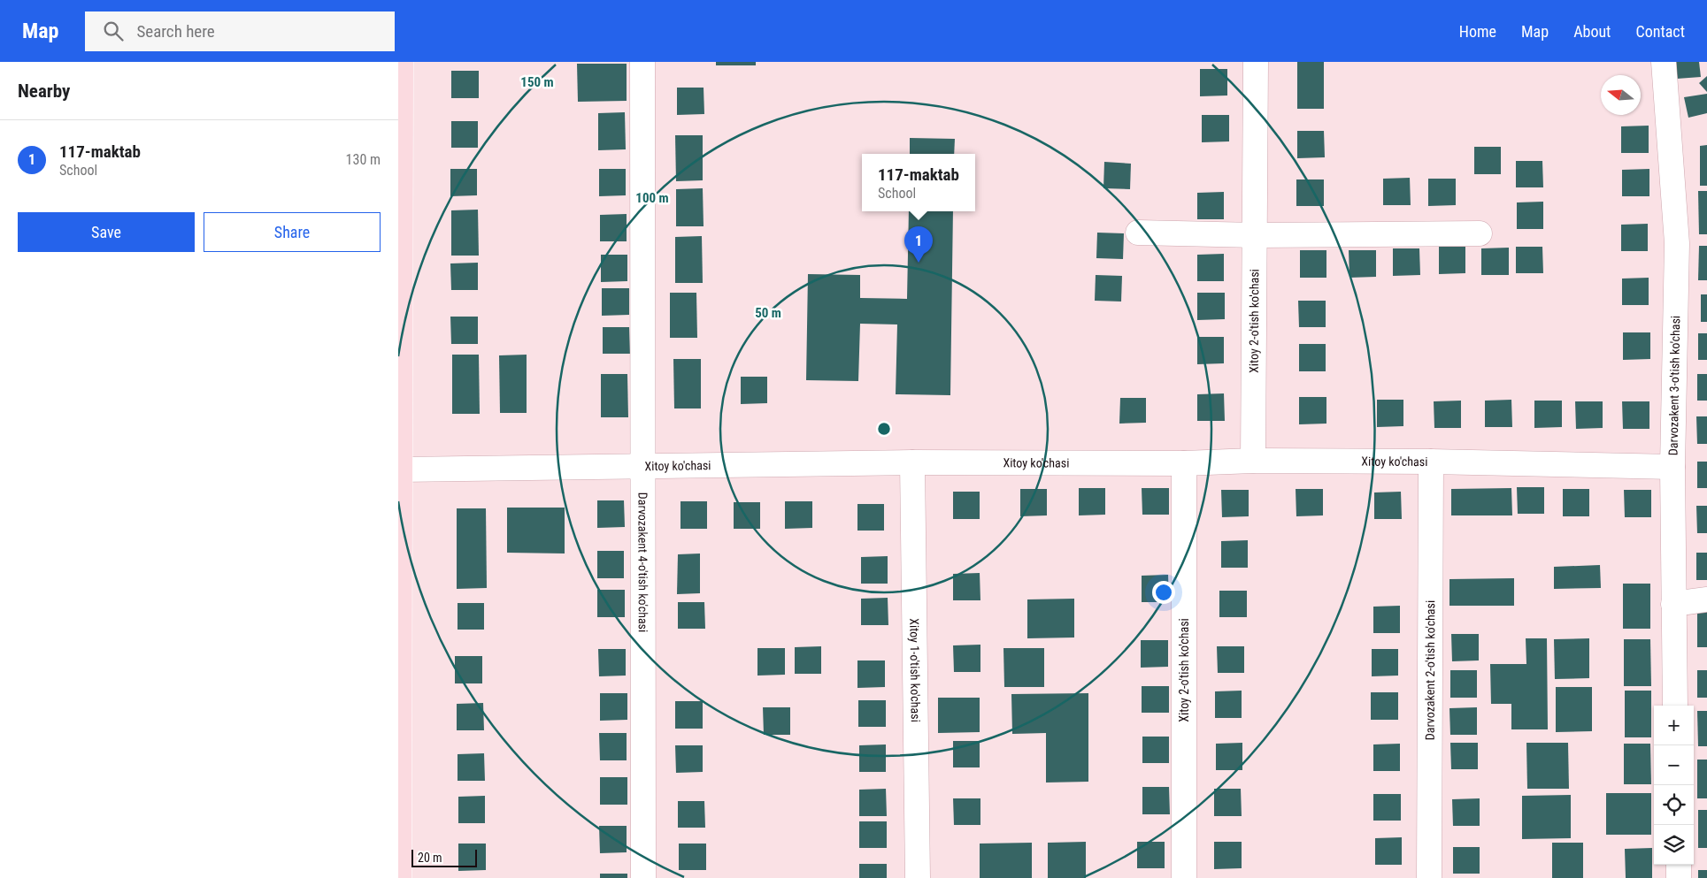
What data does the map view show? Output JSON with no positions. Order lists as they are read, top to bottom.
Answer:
{
  "streets": {
    "street": [
      "Xitoy 2-o'tish ko'chasi",
      "Darvozakent 3-o'tish ko'chasi",
      "Xitoy ko'chasi",
      "Darvozakent 4-o'tish ko'chasi",
      "Darvozakent 2-o'tish ko'chasi",
      "Xitoy 1-o'tish ko'chasi"
    ]
  },
  "crossings": [
    ["Xitoy 2-o'tish ko'chasi", "Xitoy ko'chasi"],
    ["Darvozakent 3-o'tish ko'chasi", "Xitoy ko'chasi"],
    ["Xitoy ko'chasi", "Darvozakent 4-o'tish ko'chasi"],
    ["Xitoy ko'chasi", "Darvozakent 2-o'tish ko'chasi"],
    ["Xitoy ko'chasi", "Xitoy 1-o'tish ko'chasi"]
  ],
  "scale_bar": "20 m",
  "north": "left",
  "page": {
    "header": "Map",
    "search": "Search here",
    "nav": [
      "Home",
      "Map",
      "About",
      "Contact"
    ],
    "heading": "Nearby",
    "list": [
      {
        "mark": "1",
        "name": "117-maktab",
        "note": "School",
        "value": "130 m"
      }
    ],
    "popup": ["117-maktab", "School"],
    "buttons": ["Save", "Share"],
    "pins": "1",
    "map_buttons": ["+", "−"],
    "scale": "20 m"
  },
  "rings": ["150 m", "100 m", "50 m"]
}
